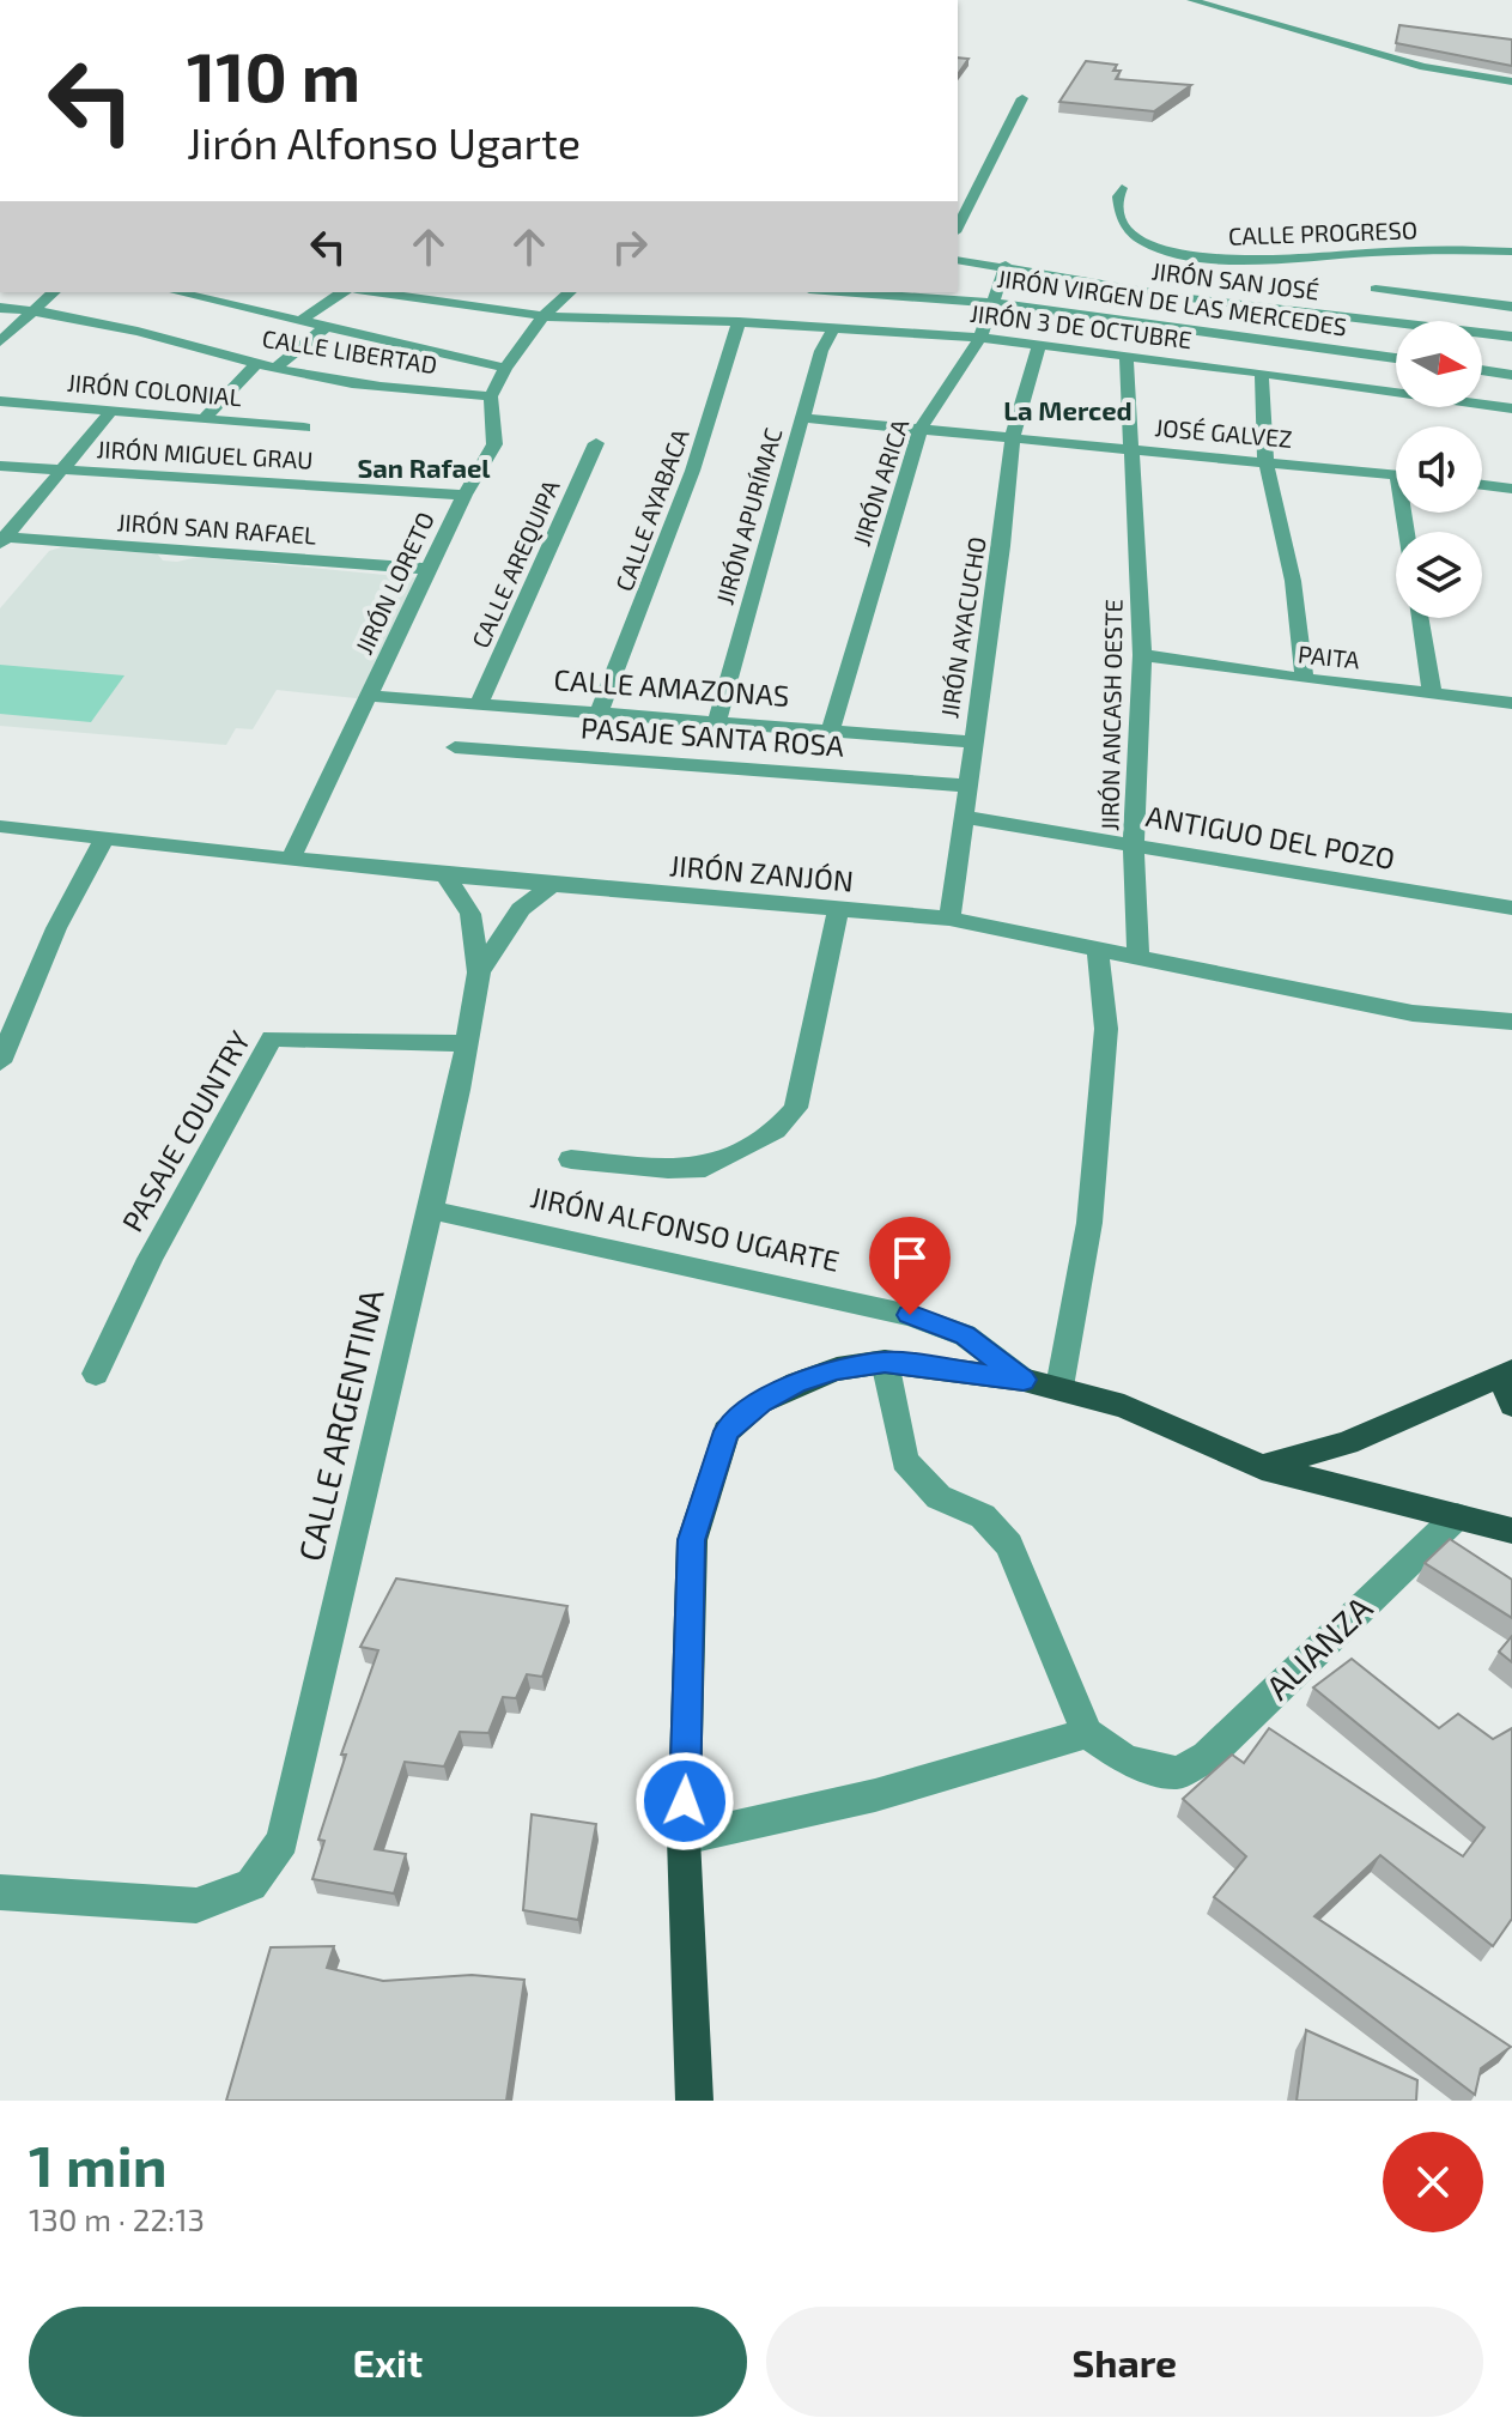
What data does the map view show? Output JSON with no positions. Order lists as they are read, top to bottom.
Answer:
{
  "streets": {
    "main road": ["JIRÓN ALFONSO UGARTE"],
    "street": [
      "CALLE PROGRESO",
      "JIRÓN SAN JOSÉ",
      "JIRÓN VIRGEN DE LAS MERCEDES",
      "JIRÓN 3 DE OCTUBRE",
      "CALLE LIBERTAD",
      "JIRÓN COLONIAL",
      "JOSÉ GALVEZ",
      "JIRÓN MIGUEL GRAU",
      "JIRÓN ARICA",
      "CALLE AYABACA",
      "JIRÓN APURÍMAC",
      "JIRÓN SAN RAFAEL",
      "CALLE AREQUIPA",
      "JIRÓN LORETO",
      "JIRÓN AYACUCHO",
      "PAITA",
      "CALLE AMAZONAS",
      "JIRÓN ANCASH OESTE",
      "PASAJE SANTA ROSA",
      "ANTIGUO DEL POZO",
      "JIRÓN ZANJÓN",
      "PASAJE COUNTRY",
      "CALLE ARGENTINA",
      "ALIANZA"
    ]
  },
  "crossings": [
    ["JIRÓN SAN JOSÉ", "JIRÓN ARICA"],
    ["JIRÓN VIRGEN DE LAS MERCEDES", "JIRÓN ARICA"],
    ["JIRÓN 3 DE OCTUBRE", "JIRÓN ARICA"],
    ["JIRÓN 3 DE OCTUBRE", "CALLE AYABACA"],
    ["JIRÓN 3 DE OCTUBRE", "JIRÓN APURÍMAC"],
    ["JIRÓN 3 DE OCTUBRE", "JIRÓN AYACUCHO"],
    ["JIRÓN 3 DE OCTUBRE", "JIRÓN ANCASH OESTE"],
    ["CALLE LIBERTAD", "JIRÓN LORETO"],
    ["JOSÉ GALVEZ", "JIRÓN ARICA"],
    ["JOSÉ GALVEZ", "JIRÓN APURÍMAC"],
    ["JOSÉ GALVEZ", "JIRÓN AYACUCHO"],
    ["JOSÉ GALVEZ", "JIRÓN ANCASH OESTE"],
    ["JIRÓN MIGUEL GRAU", "JIRÓN LORETO"],
    ["JIRÓN ARICA", "CALLE AMAZONAS"],
    ["CALLE AYABACA", "CALLE AMAZONAS"],
    ["JIRÓN APURÍMAC", "CALLE AMAZONAS"],
    ["JIRÓN SAN RAFAEL", "JIRÓN LORETO"],
    ["CALLE AREQUIPA", "CALLE AMAZONAS"],
    ["JIRÓN LORETO", "CALLE AMAZONAS"],
    ["JIRÓN LORETO", "JIRÓN ZANJÓN"],
    ["JIRÓN AYACUCHO", "CALLE AMAZONAS"],
    ["JIRÓN AYACUCHO", "PASAJE SANTA ROSA"],
    ["JIRÓN AYACUCHO", "ANTIGUO DEL POZO"],
    ["JIRÓN AYACUCHO", "JIRÓN ZANJÓN"],
    ["PAITA", "JIRÓN ANCASH OESTE"],
    ["JIRÓN ANCASH OESTE", "ANTIGUO DEL POZO"],
    ["JIRÓN ANCASH OESTE", "JIRÓN ZANJÓN"],
    ["JIRÓN ZANJÓN", "CALLE ARGENTINA"],
    ["PASAJE COUNTRY", "CALLE ARGENTINA"],
    ["JIRÓN ALFONSO UGARTE", "CALLE ARGENTINA"],
    ["JIRÓN ALFONSO UGARTE", "ALIANZA"]
  ],
  "districts": ["La Merced", "San Rafael"],
  "north": "right",
  "page": {
    "turn": ["110 m", "Jirón Alfonso Ugarte"],
    "heading": ["1 min", "130 m · 22:13"],
    "buttons": ["Exit", "Share"]
  }
}
